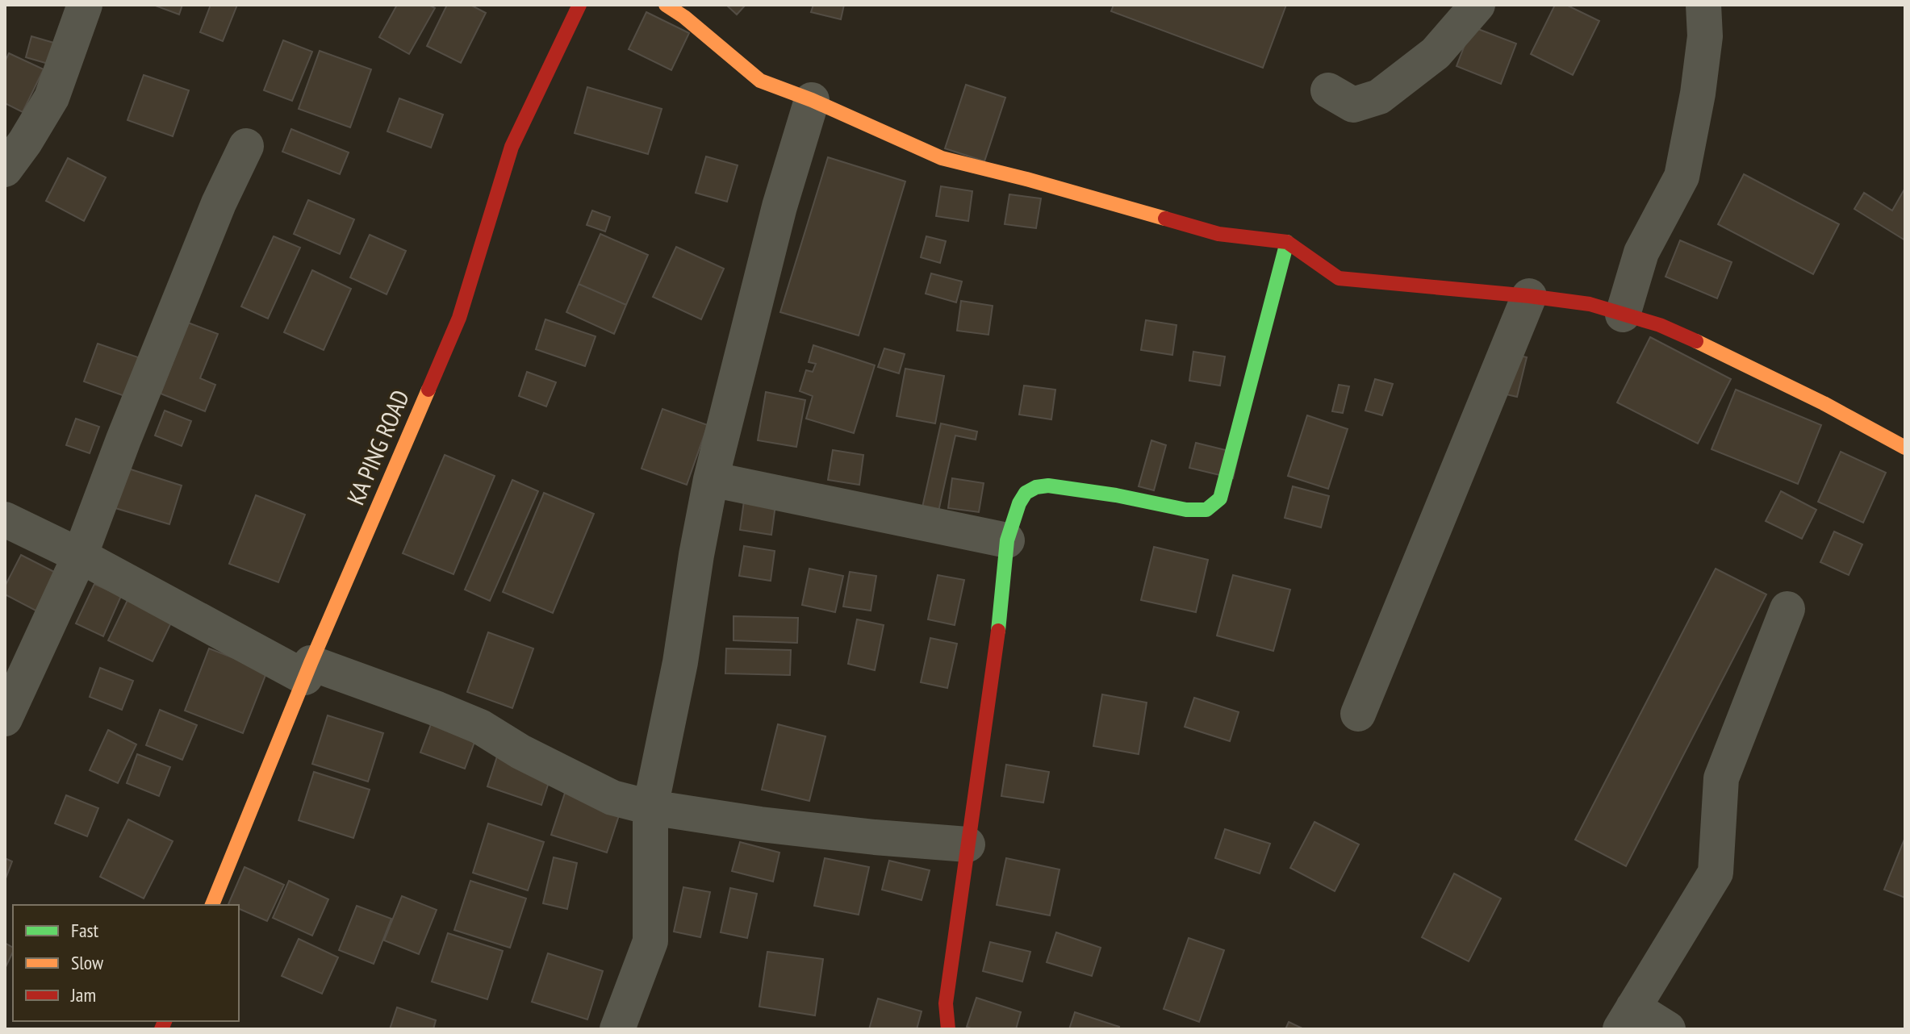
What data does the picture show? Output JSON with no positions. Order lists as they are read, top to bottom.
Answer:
{
  "streets": {
    "street": ["KA PING ROAD"]
  },
  "legend": ["Fast", "Slow", "Jam"]
}
